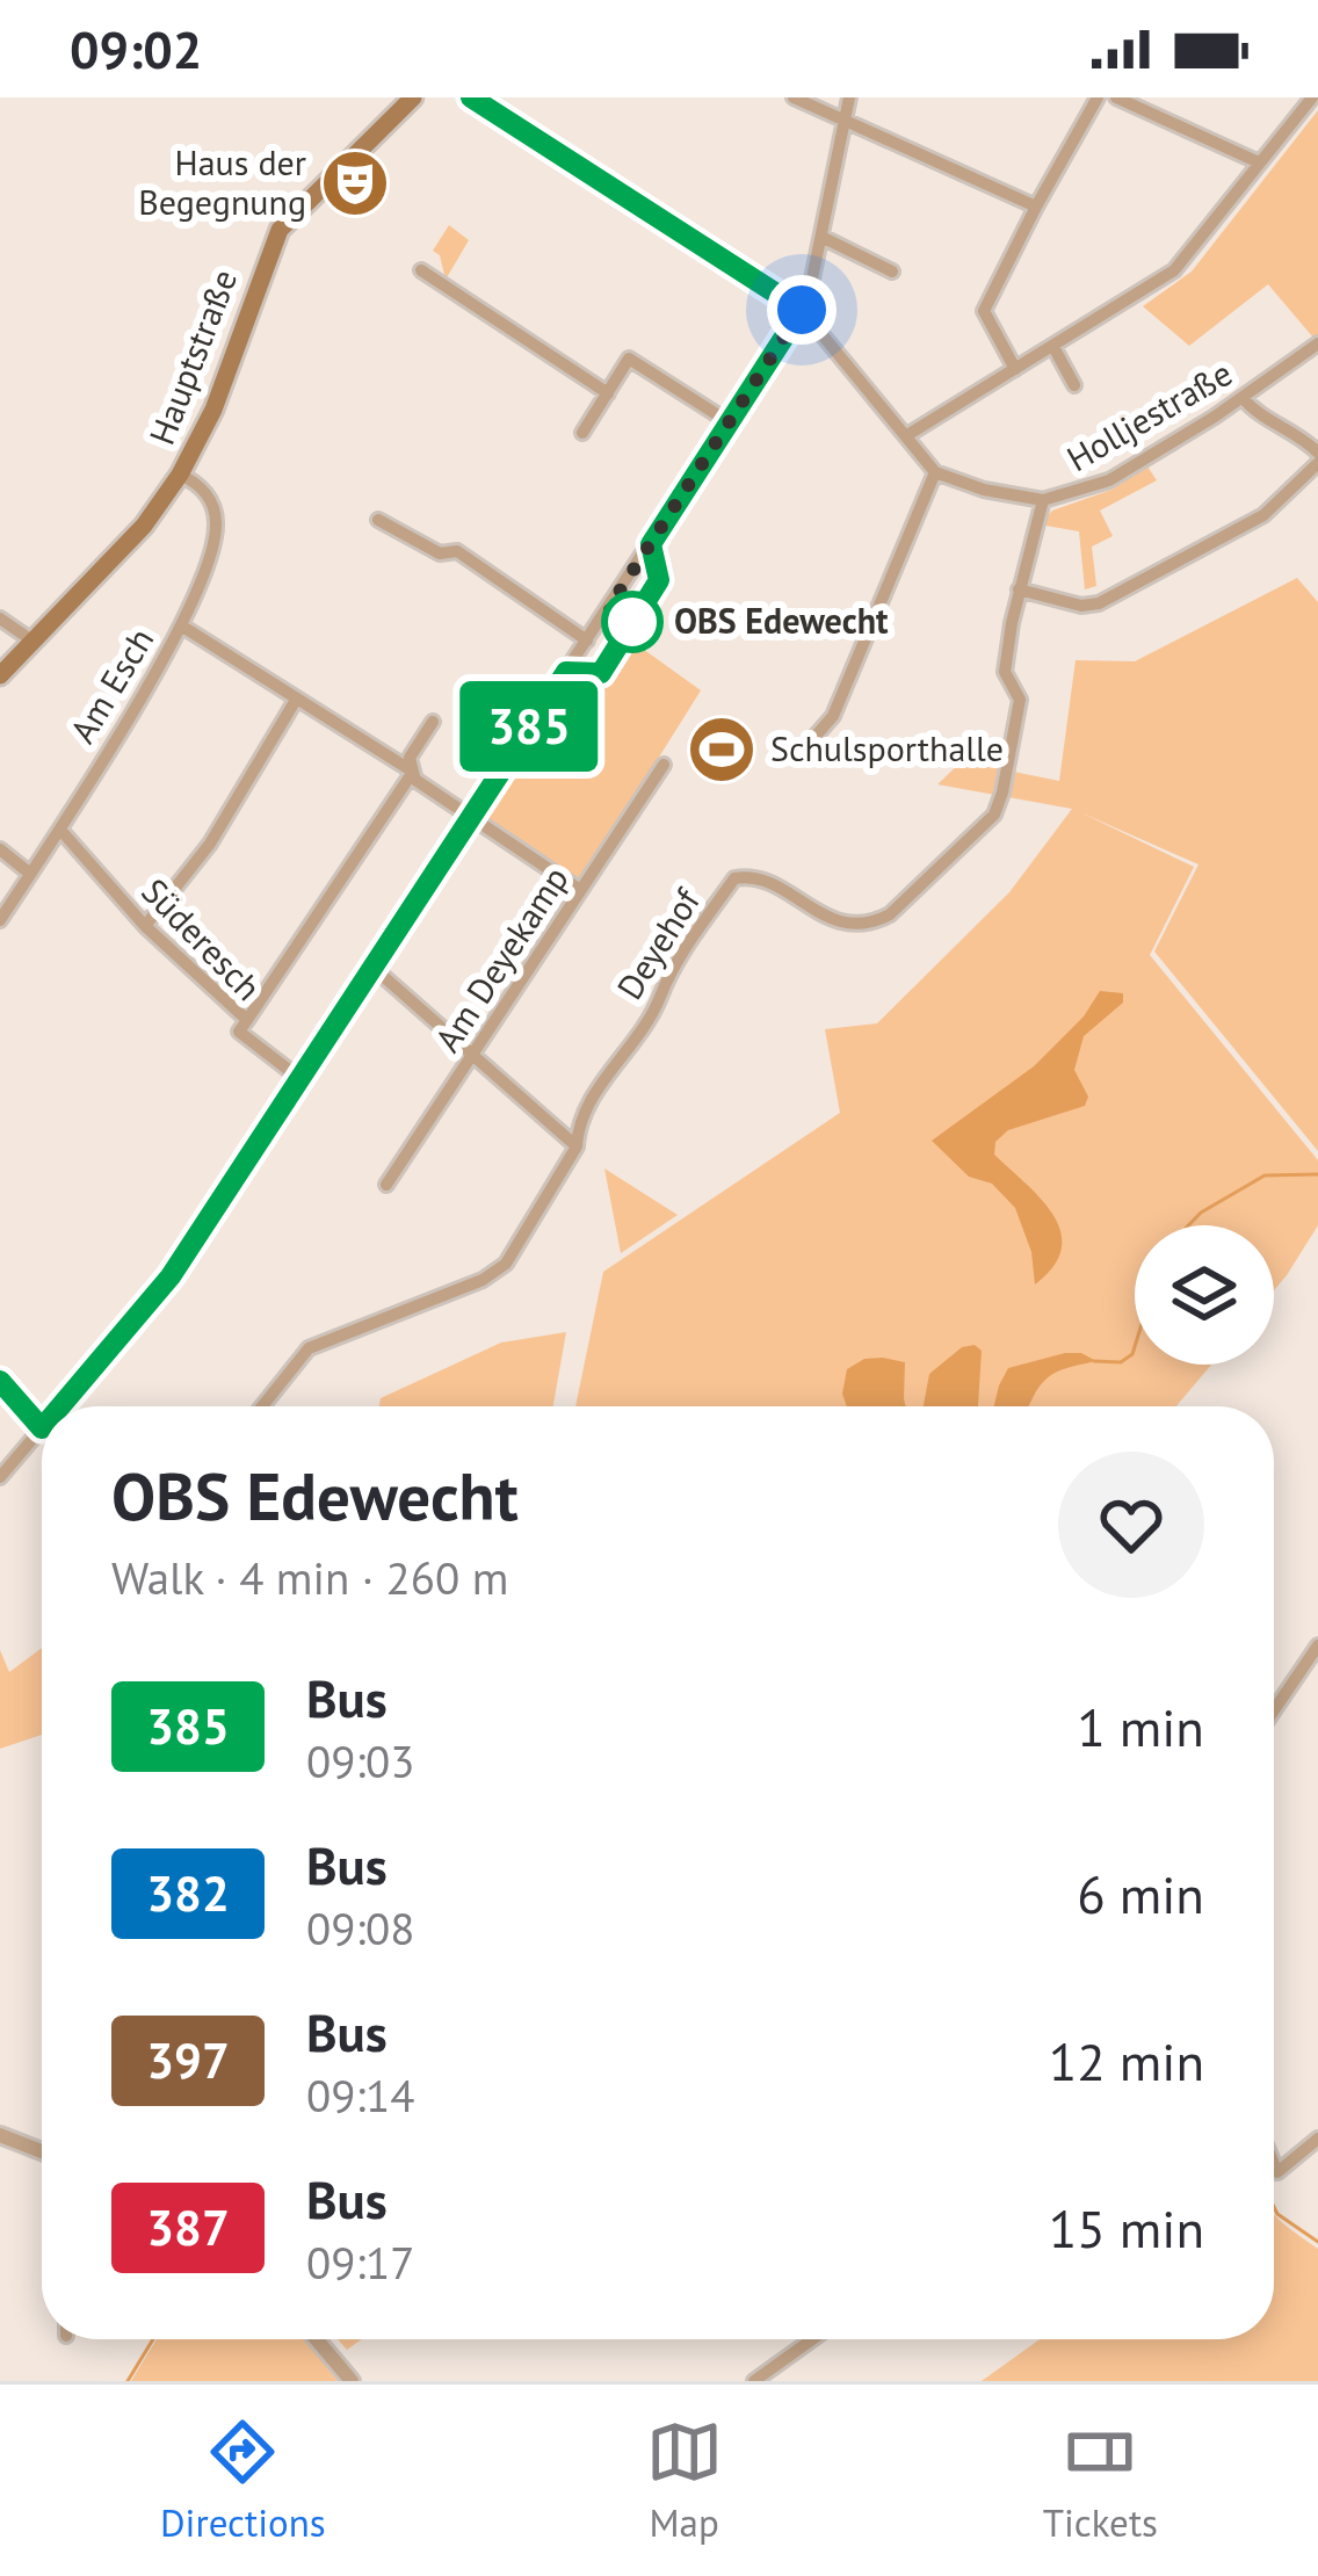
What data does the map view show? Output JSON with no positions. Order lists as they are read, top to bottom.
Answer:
{
  "streets": {
    "main road": ["Hauptstraße"],
    "street": [
      "Holljestraße",
      "Am Esch",
      "Süderesch",
      "Deyehof",
      "Am Deyekamp"
    ]
  },
  "crossings": [
    ["Hauptstraße", "Am Esch"],
    ["Holljestraße", "Deyehof"],
    ["Am Esch", "Süderesch"]
  ],
  "places": {
    "theatre": ["Haus der Begegnung"],
    "other": ["OBS Edewecht"],
    "sports": ["Schulsporthalle"]
  },
  "lines": ["bus line 385"],
  "page": {
    "status": "09:02",
    "on_map": "385",
    "heading": ["OBS Edewecht", "Walk · 4 min · 260 m"],
    "list": [
      {
        "mark": "385",
        "name": "Bus",
        "note": "09:03",
        "value": "1 min"
      },
      {
        "mark": "382",
        "name": "Bus",
        "note": "09:08",
        "value": "6 min"
      },
      {
        "mark": "397",
        "name": "Bus",
        "note": "09:14",
        "value": "12 min"
      },
      {
        "mark": "387",
        "name": "Bus",
        "note": "09:17",
        "value": "15 min"
      }
    ],
    "tabs": ["Directions", "Map", "Tickets"]
  }
}
